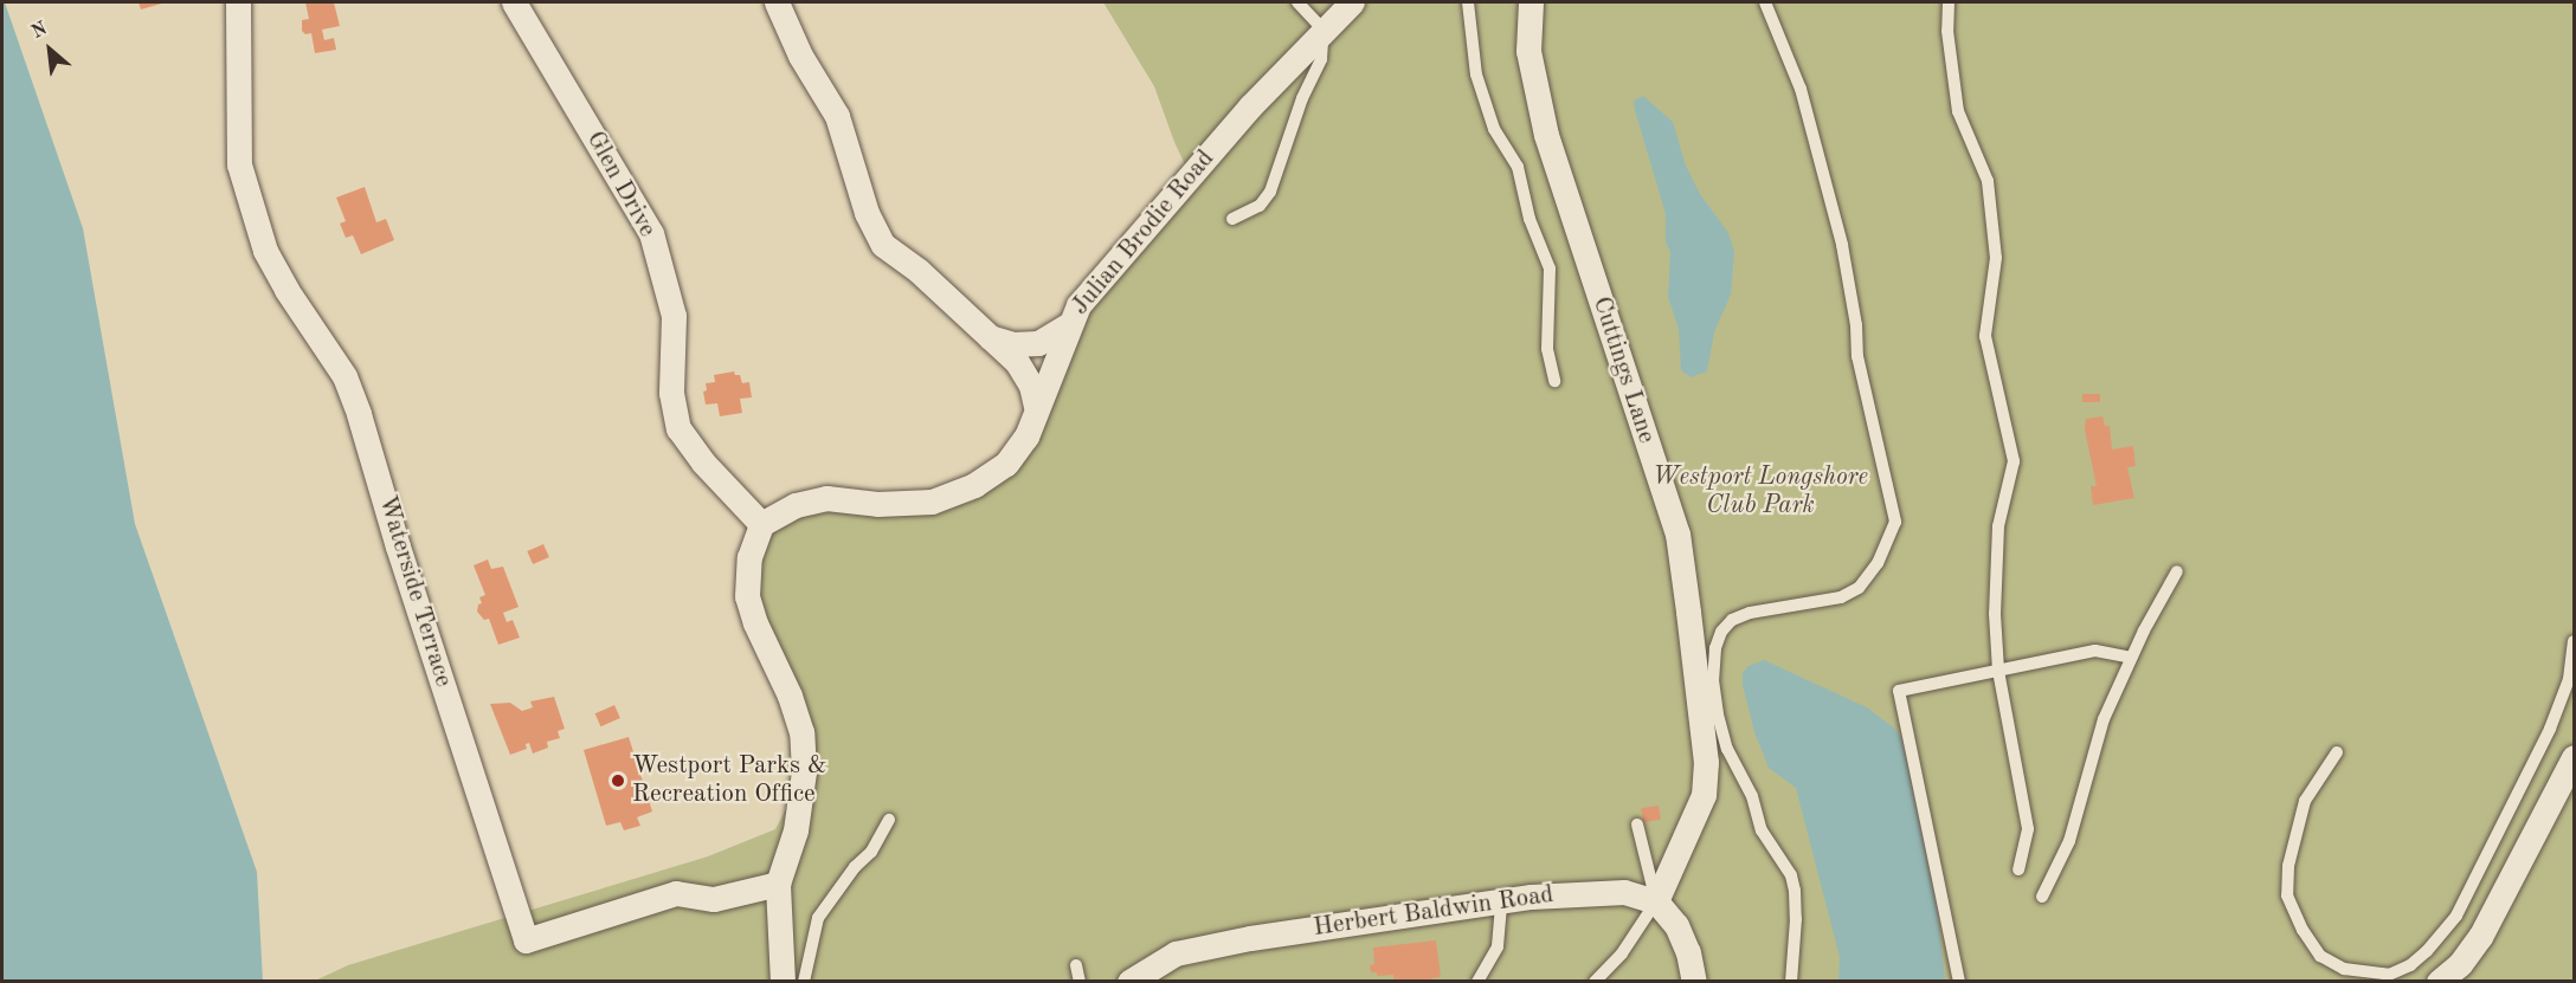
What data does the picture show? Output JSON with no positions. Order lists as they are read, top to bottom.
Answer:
{
  "streets": {
    "street": [
      "Glen Drive",
      "Julian Brodie Road",
      "Cuttings Lane",
      "Waterside Terrace",
      "Herbert Baldwin Road"
    ]
  },
  "crossings": [
    ["Glen Drive", "Julian Brodie Road"],
    ["Cuttings Lane", "Herbert Baldwin Road"]
  ],
  "parks": ["Westport Longshore Club Park"],
  "places": ["Westport Parks & Recreation Office"],
  "north": "top left"
}
